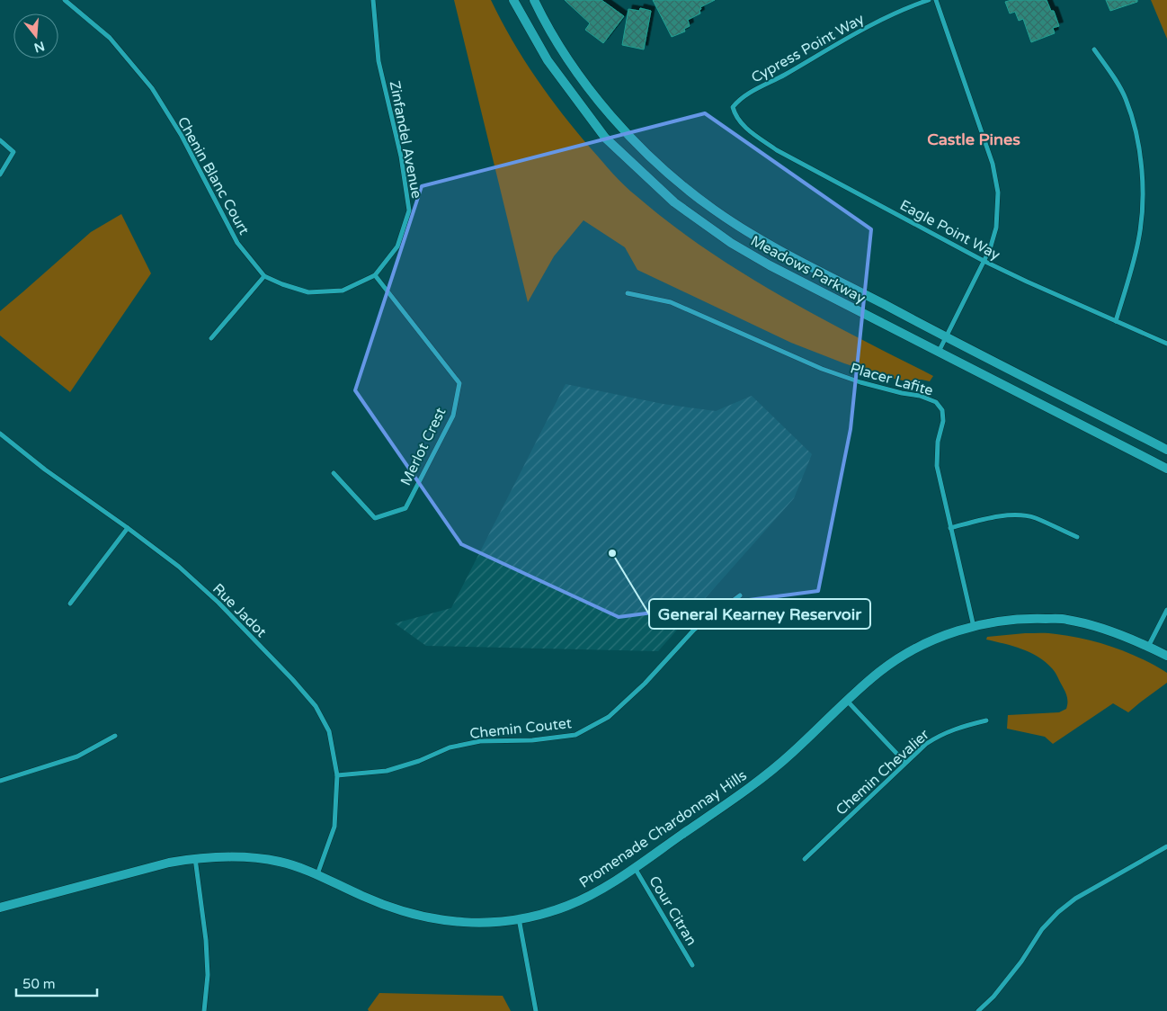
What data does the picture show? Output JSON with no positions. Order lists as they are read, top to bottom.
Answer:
{
  "streets": {
    "main road": ["Meadows Parkway", "Promenade Chardonnay Hills"],
    "street": [
      "Cypress Point Way",
      "Zinfandel Avenue",
      "Chenin Blanc Court",
      "Eagle Point Way",
      "Placer Lafite",
      "Merlot Crest",
      "Rue Jadot",
      "Chemin Coutet",
      "Chemin Chevalier",
      "Cour Citran"
    ]
  },
  "crossings": [
    ["Cypress Point Way", "Eagle Point Way"],
    ["Zinfandel Avenue", "Chenin Blanc Court"],
    ["Zinfandel Avenue", "Merlot Crest"],
    ["Chenin Blanc Court", "Merlot Crest"],
    ["Placer Lafite", "Promenade Chardonnay Hills"],
    ["Rue Jadot", "Chemin Coutet"],
    ["Rue Jadot", "Promenade Chardonnay Hills"],
    ["Promenade Chardonnay Hills", "Cour Citran"]
  ],
  "districts": ["Castle Pines"],
  "places": ["General Kearney Reservoir"],
  "scale_bar": "50 m",
  "north": "bottom"
}
